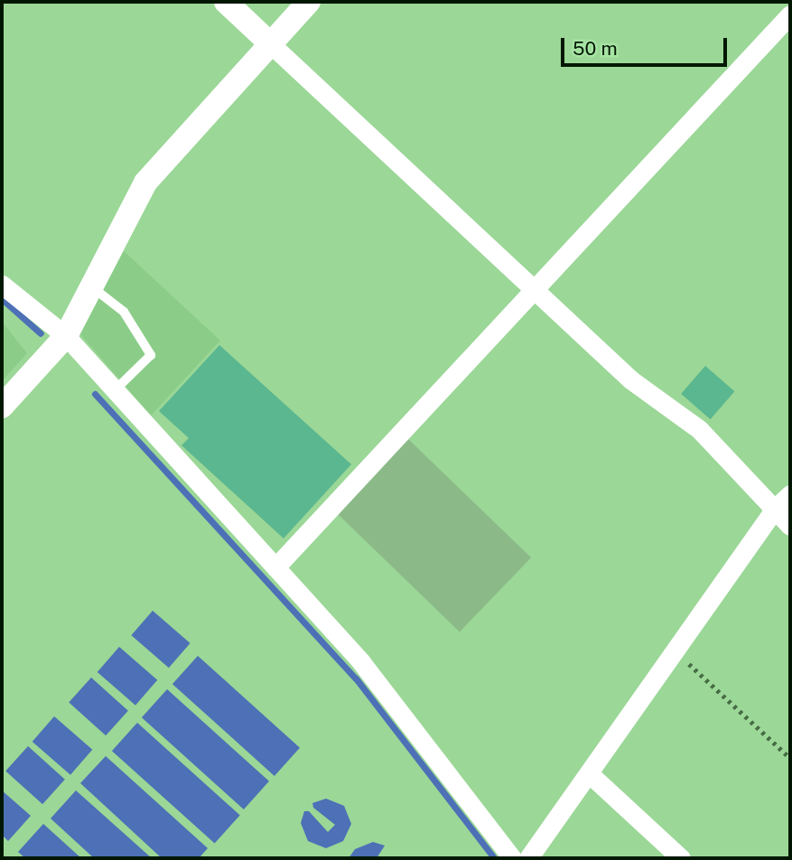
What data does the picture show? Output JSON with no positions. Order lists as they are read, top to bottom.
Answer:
{
  "scale_bar": "50 m"
}
